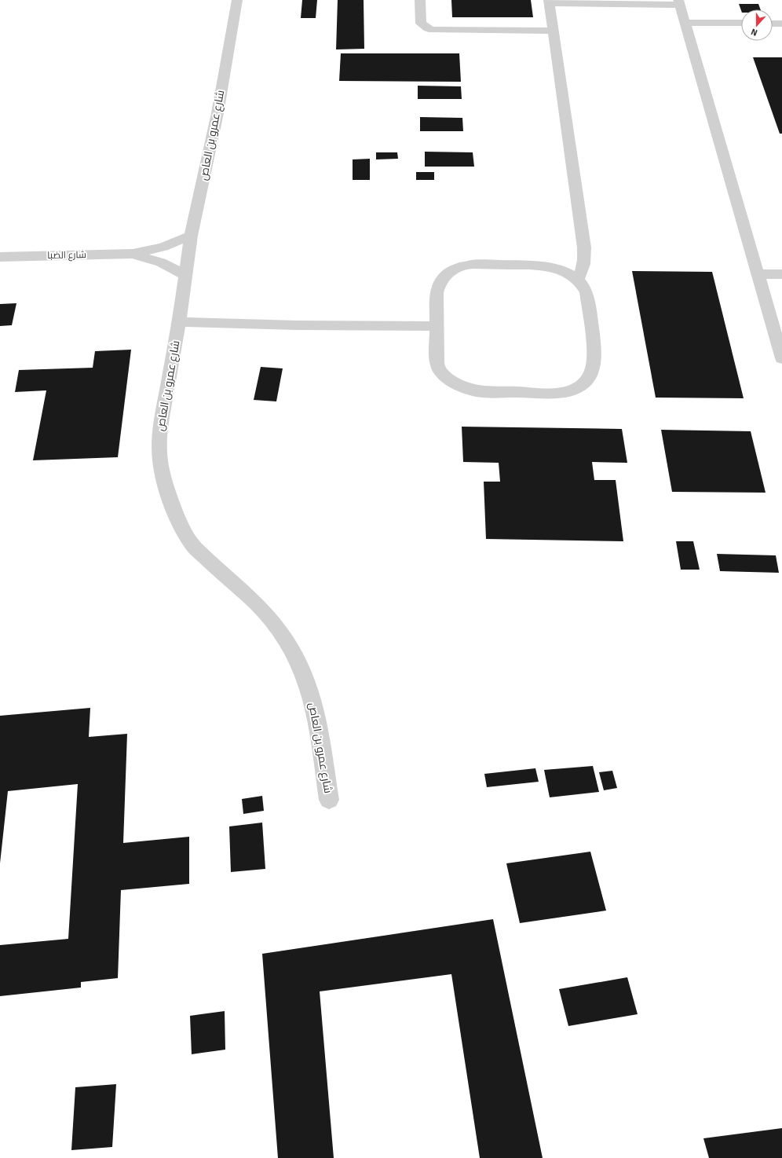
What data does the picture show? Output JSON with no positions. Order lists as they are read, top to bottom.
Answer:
{
  "streets": {
    "street": ["شارع عمرو بن العاص", "شارع الضبا"]
  },
  "crossings": [
    ["شارع عمرو بن العاص", "شارع الضبا"]
  ],
  "north": "bottom"
}
